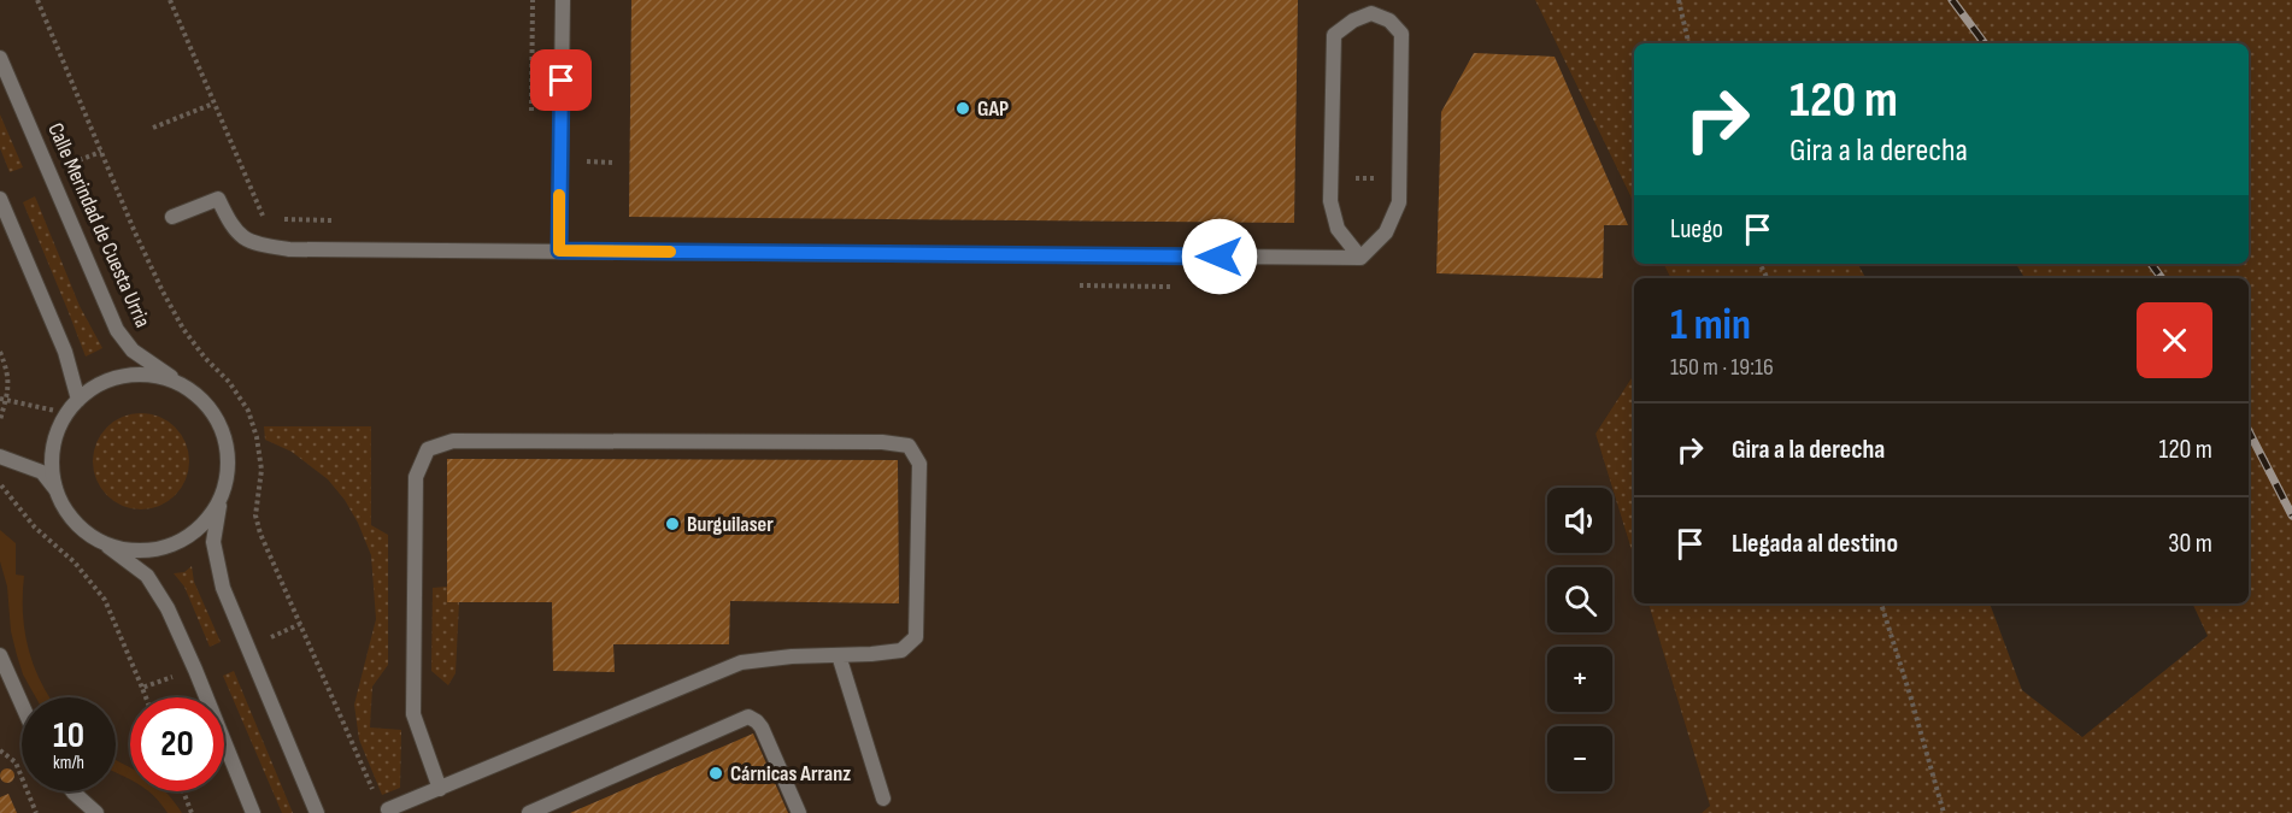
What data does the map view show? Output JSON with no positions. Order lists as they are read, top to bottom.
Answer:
{
  "streets": {
    "street": ["Calle Merindad de Cuesta Urria"]
  },
  "places": ["GAP", "Burguilaser", "Cárnicas Arranz"],
  "page": {
    "turn": ["120 m", "Gira a la derecha"],
    "then": "Luego",
    "heading": ["1 min", "150 m · 19:16"],
    "list": [
      {
        "name": "Gira a la derecha",
        "value": "120 m"
      },
      {
        "name": "Llegada al destino",
        "value": "30 m"
      }
    ],
    "map_buttons": ["+", "−"],
    "speed": "10 km/h",
    "limit": "20"
  }
}
